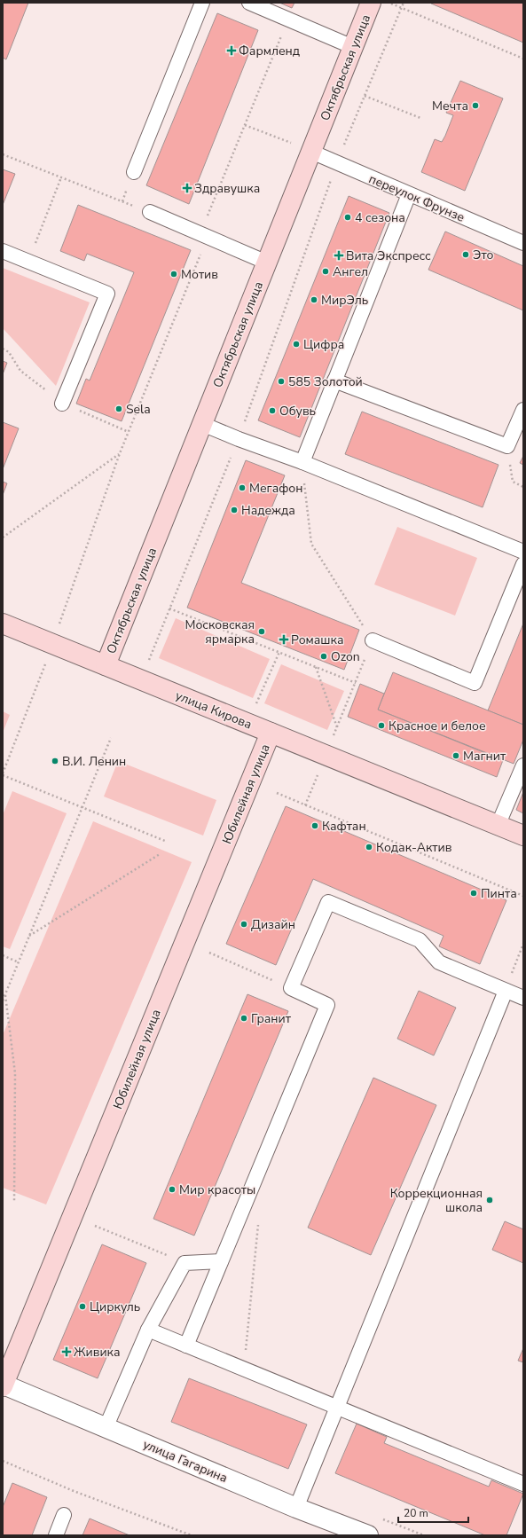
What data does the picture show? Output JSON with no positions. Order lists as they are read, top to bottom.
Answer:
{
  "streets": {
    "street": [
      "Октябрьская улица",
      "улица Кирова",
      "Юбилейная улица",
      "улица Гагарина"
    ],
    "lane": ["переулок Фрунзе"]
  },
  "crossings": [
    ["Октябрьская улица", "переулок Фрунзе"],
    ["Октябрьская улица", "улица Кирова"],
    ["улица Кирова", "Юбилейная улица"],
    ["Юбилейная улица", "улица Гагарина"]
  ],
  "places": {
    "health": [
      "Фармленд",
      "Здравушка",
      "Вита Экспресс",
      "Ромашка",
      "Живика"
    ],
    "other": [
      "Мечта",
      "4 сезона",
      "Это",
      "Ангел",
      "Мотив",
      "МирЭль",
      "Цифра",
      "585 Золотой",
      "Sela",
      "Обувь",
      "Мегафон",
      "Надежда",
      "Московская ярмарка",
      "Ozon",
      "Красное и белое",
      "Магнит",
      "В.И. Ленин",
      "Кафтан",
      "Кодак-Актив",
      "Пинта",
      "Дизайн",
      "Гранит",
      "Мир красоты",
      "Коррекционная школа",
      "Циркуль"
    ]
  },
  "scale_bar": "20 m"
}
